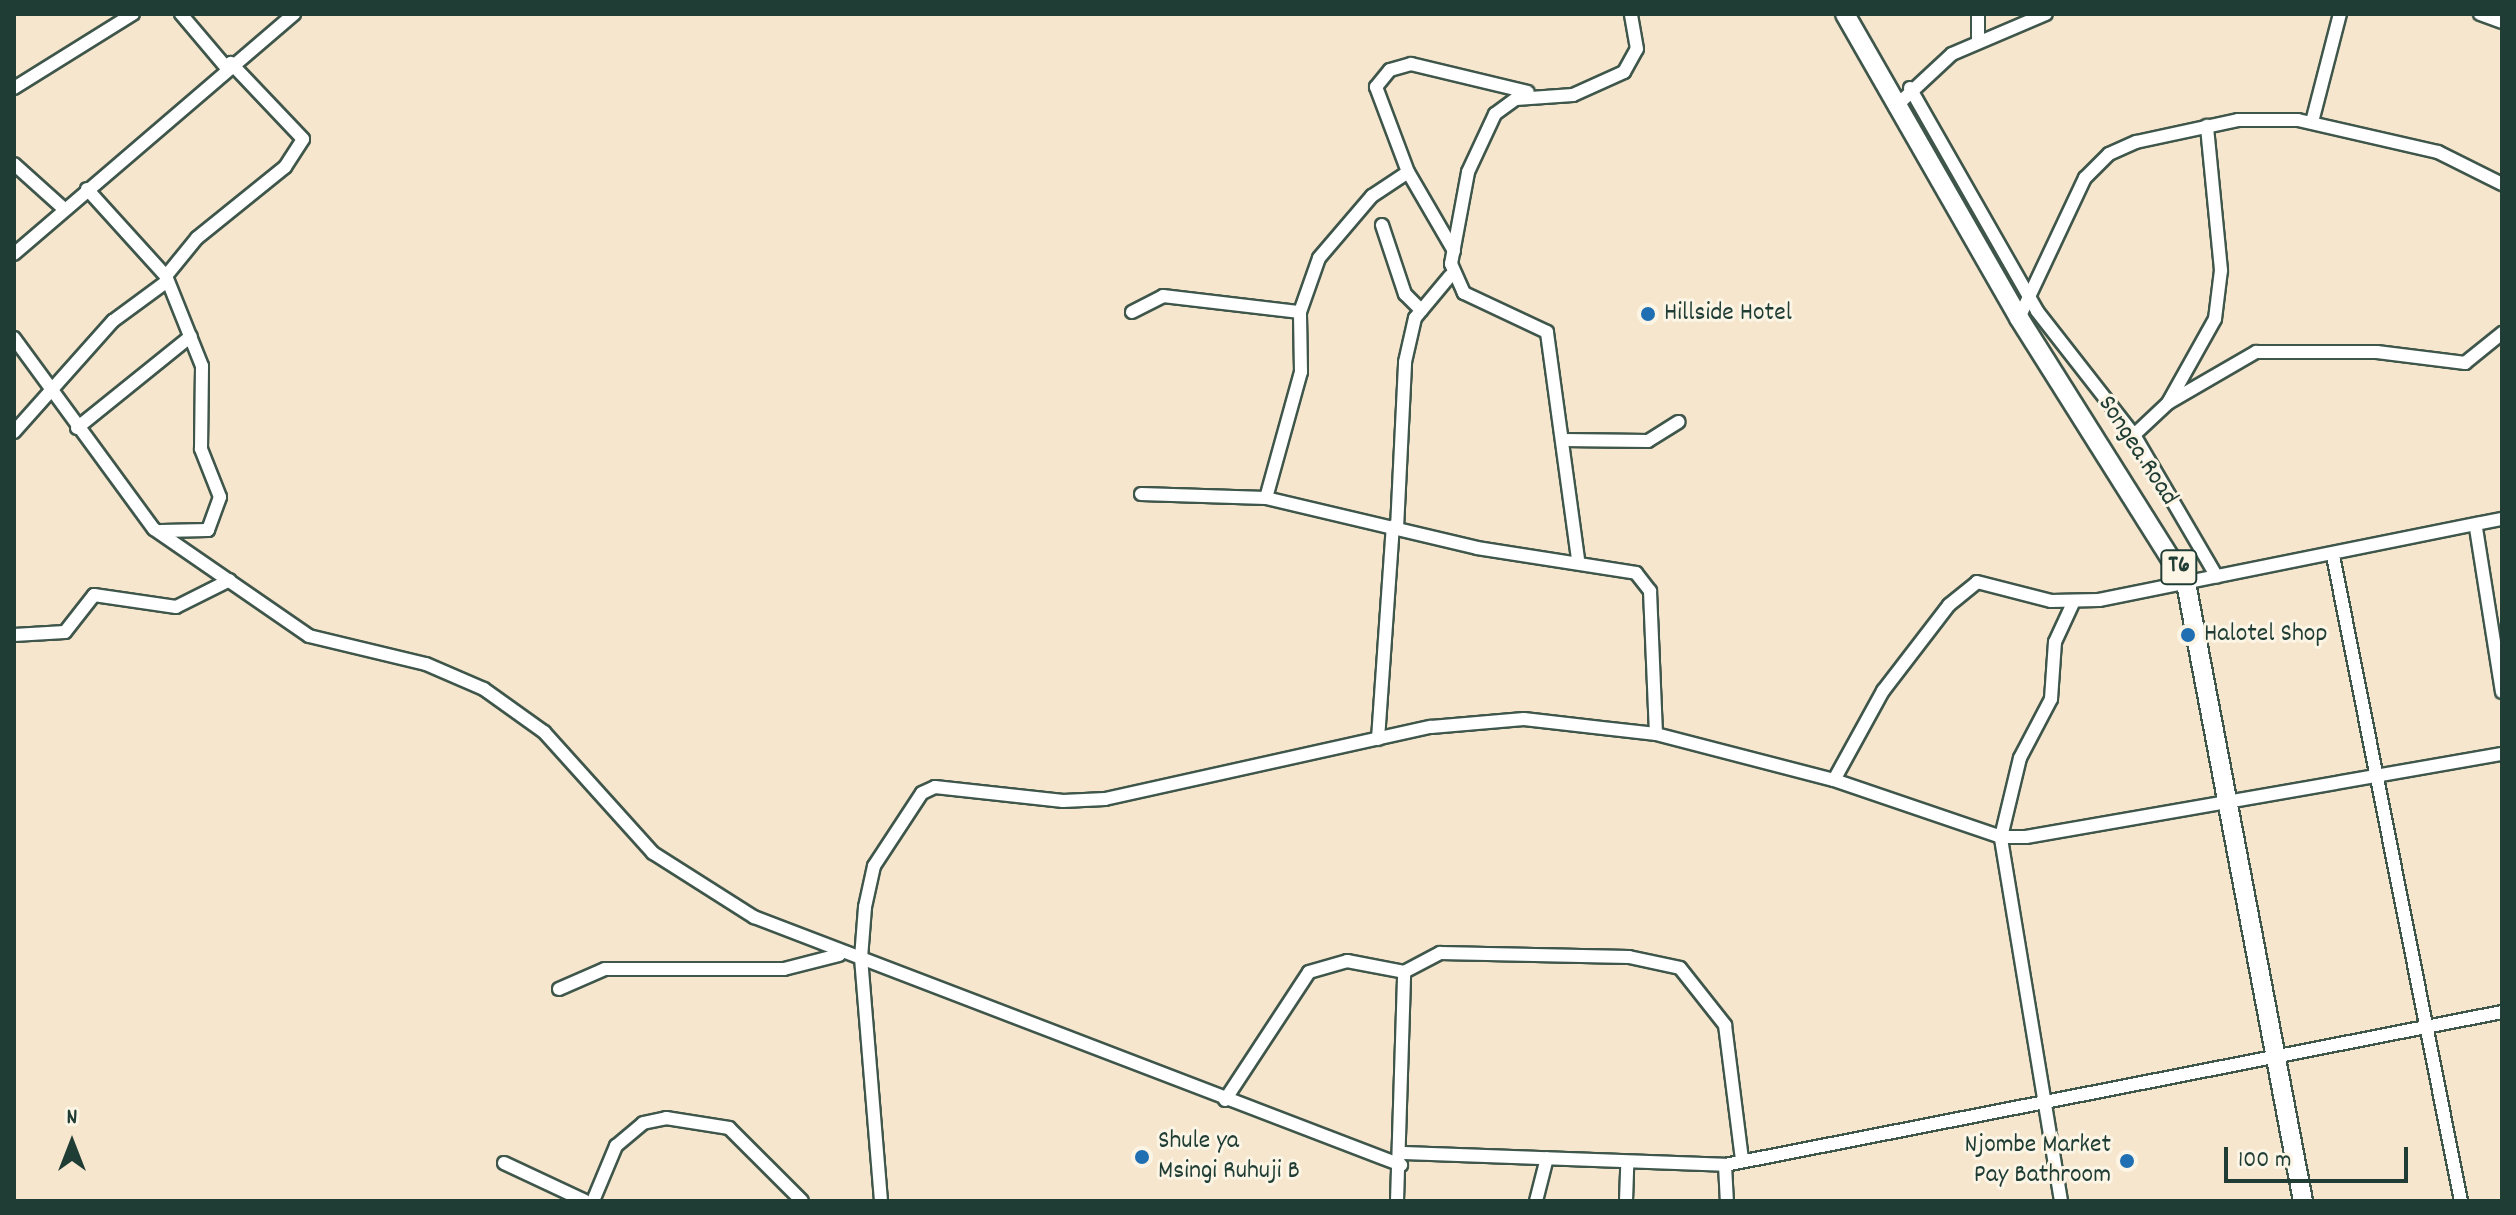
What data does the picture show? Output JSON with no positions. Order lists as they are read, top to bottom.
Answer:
{
  "streets": {
    "highway": ["Songea Road", "T6"]
  },
  "places": [
    "Hillside Hotel",
    "Halotel Shop",
    "Shule ya Msingi Ruhuji B",
    "Njombe Market Pay Bathroom"
  ],
  "scale_bar": "100 m",
  "north": "top"
}
